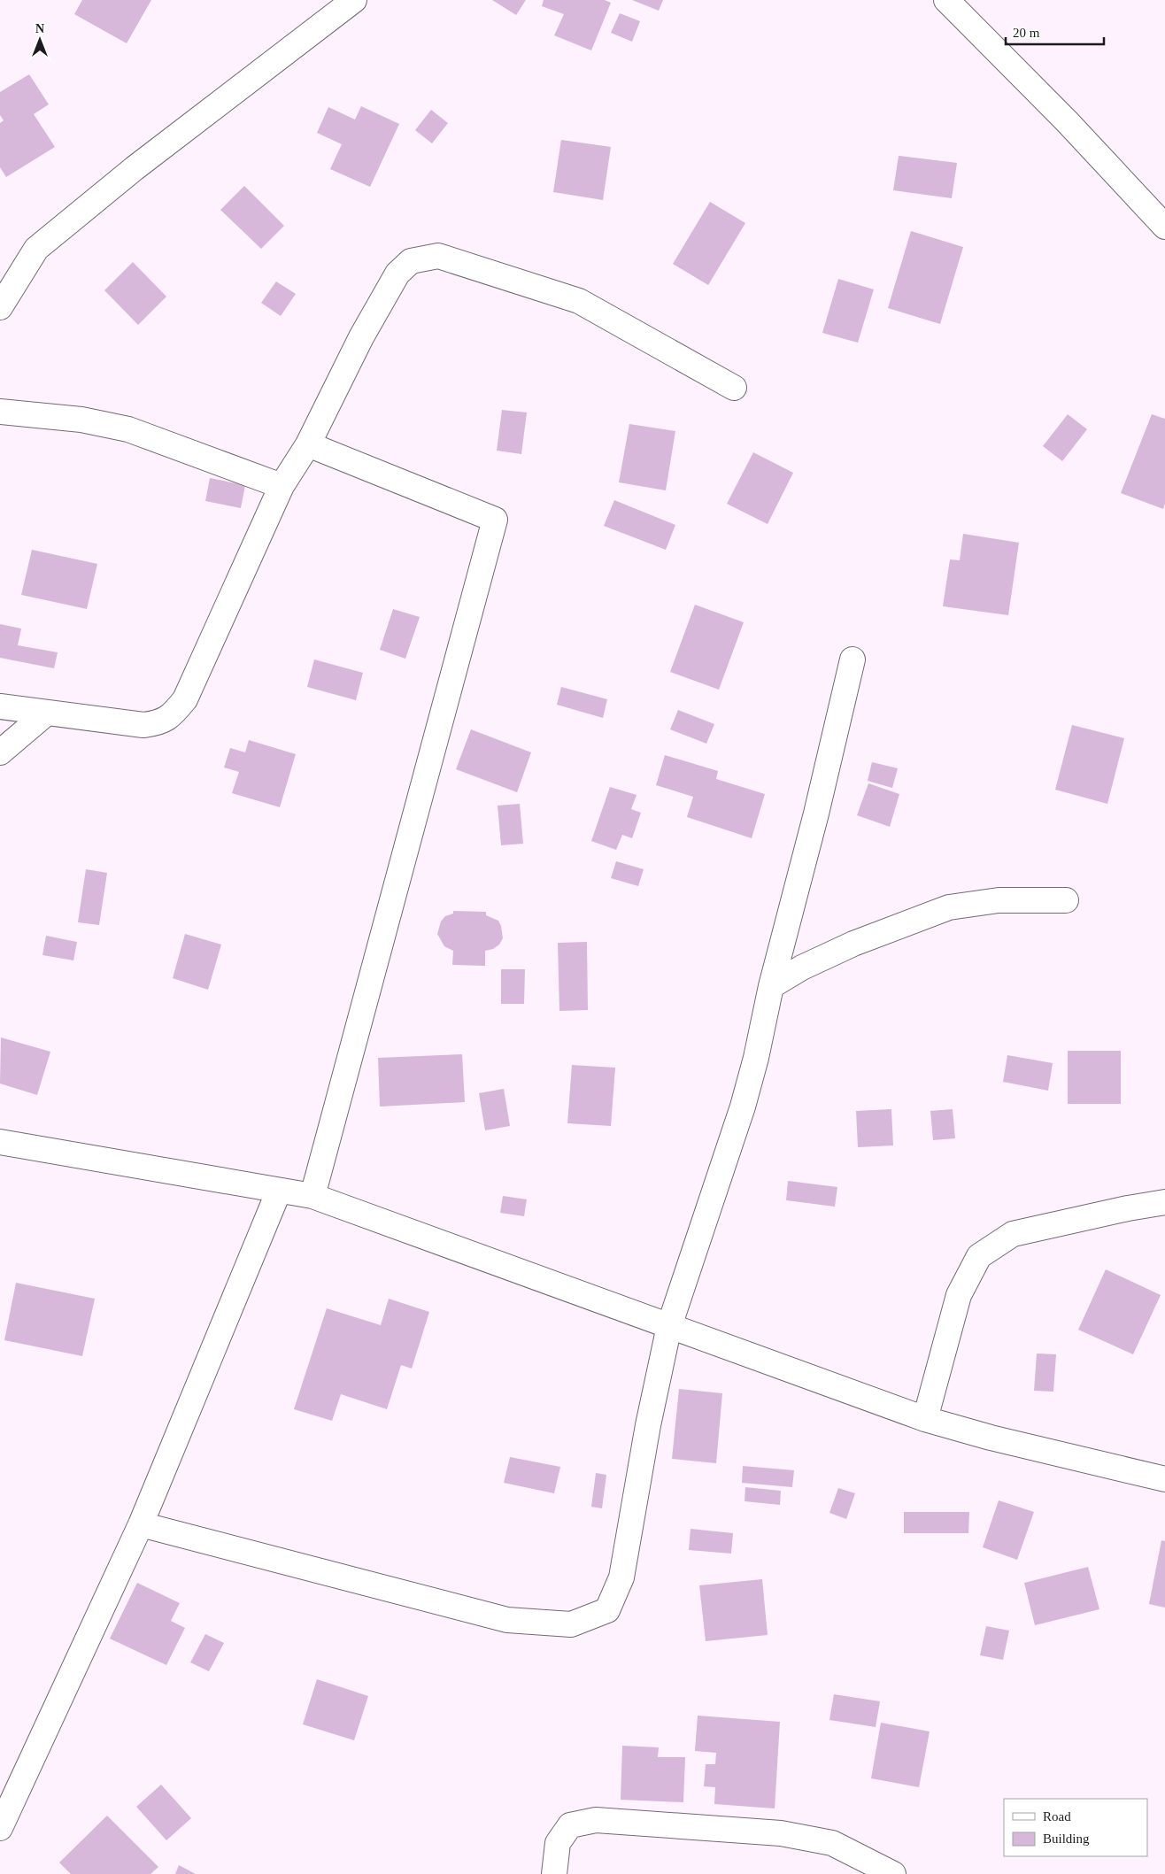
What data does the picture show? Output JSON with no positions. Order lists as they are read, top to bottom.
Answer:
{
  "legend": ["Road", "Building"],
  "scale_bar": "20 m",
  "north": "top"
}
